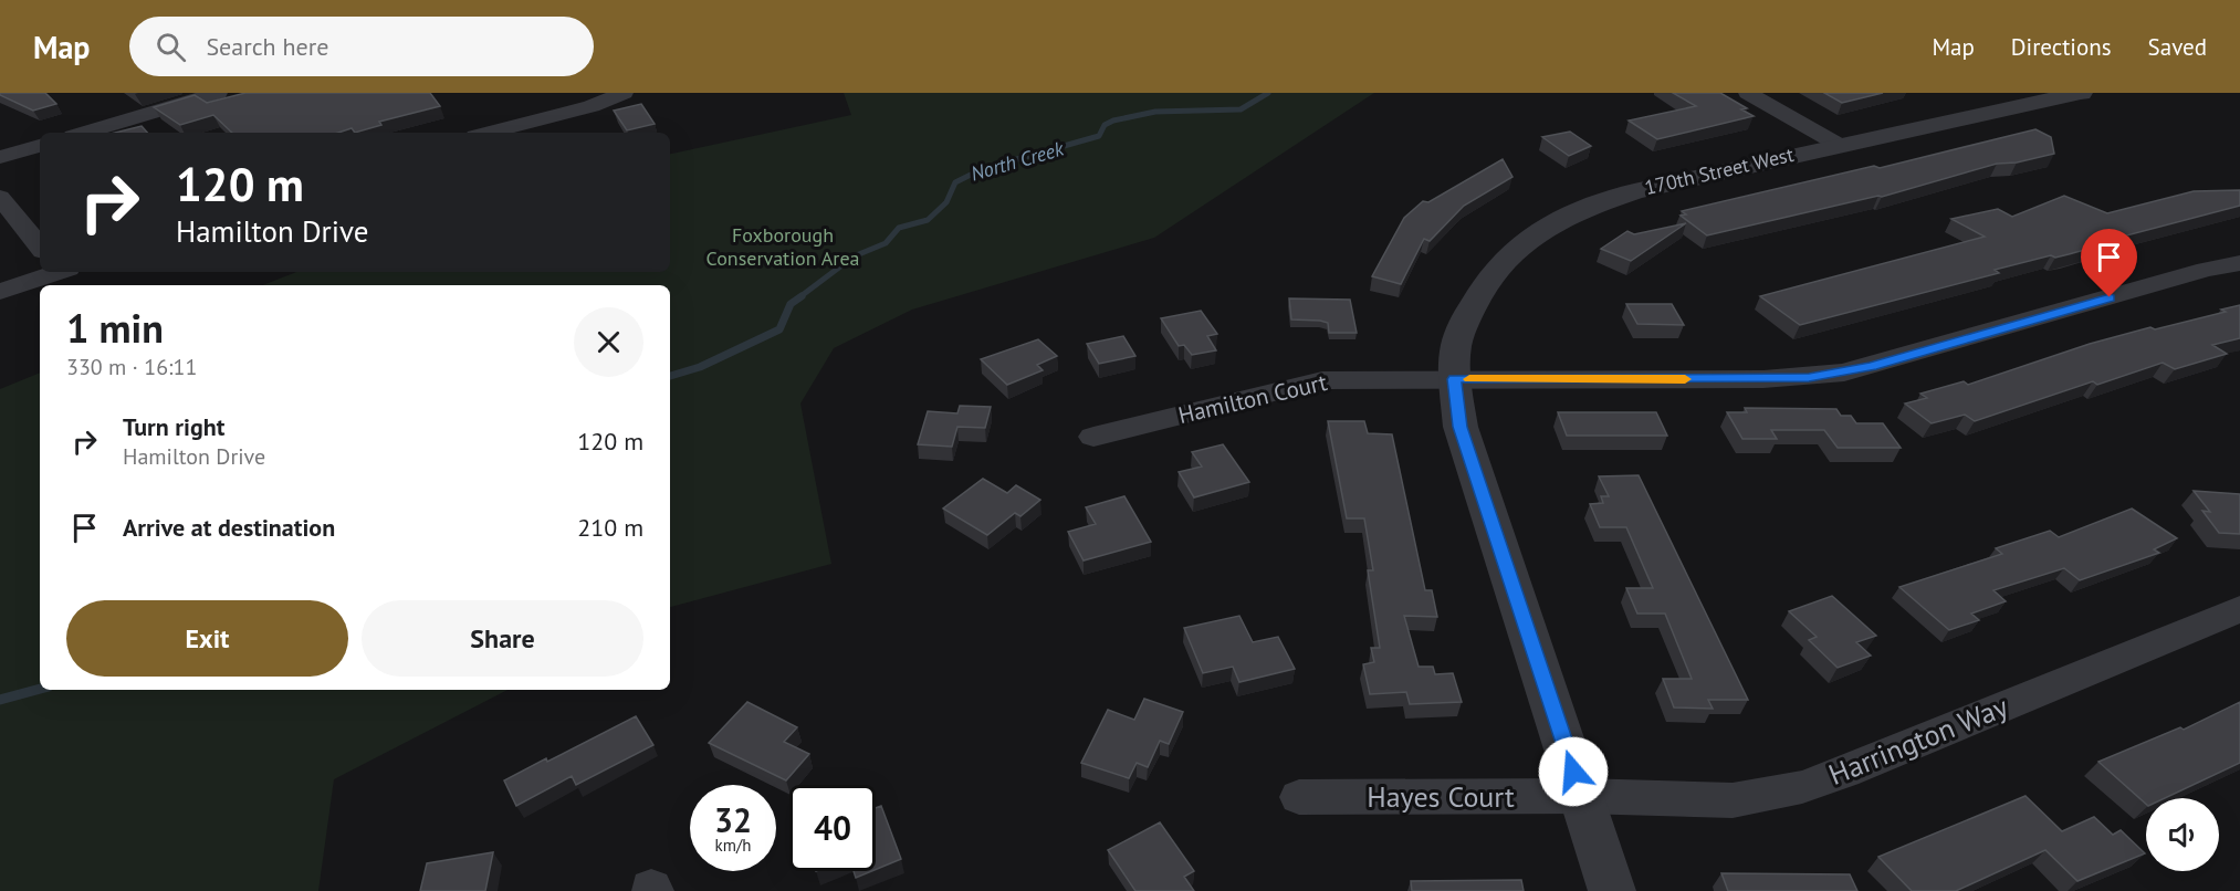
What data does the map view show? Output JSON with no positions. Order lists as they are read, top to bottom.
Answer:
{
  "streets": {
    "street": [
      "170th Street West",
      "Hamilton Court",
      "Harrington Way",
      "Hayes Court"
    ]
  },
  "crossings": [
    ["170th Street West", "Hamilton Court"],
    ["170th Street West", "Harrington Way"],
    ["170th Street West", "Hayes Court"],
    ["Harrington Way", "Hayes Court"]
  ],
  "water": ["North Creek"],
  "parks": ["Foxborough Conservation Area"],
  "page": {
    "header": "Map",
    "search": "Search here",
    "nav": ["Map", "Directions", "Saved"],
    "turn": ["120 m", "Hamilton Drive"],
    "heading": ["1 min", "330 m · 16:11"],
    "list": [
      {
        "name": "Turn right",
        "note": "Hamilton Drive",
        "value": "120 m"
      },
      {
        "name": "Arrive at destination",
        "value": "210 m"
      }
    ],
    "buttons": ["Exit", "Share"],
    "speed": "32 km/h",
    "limit": "40"
  }
}
